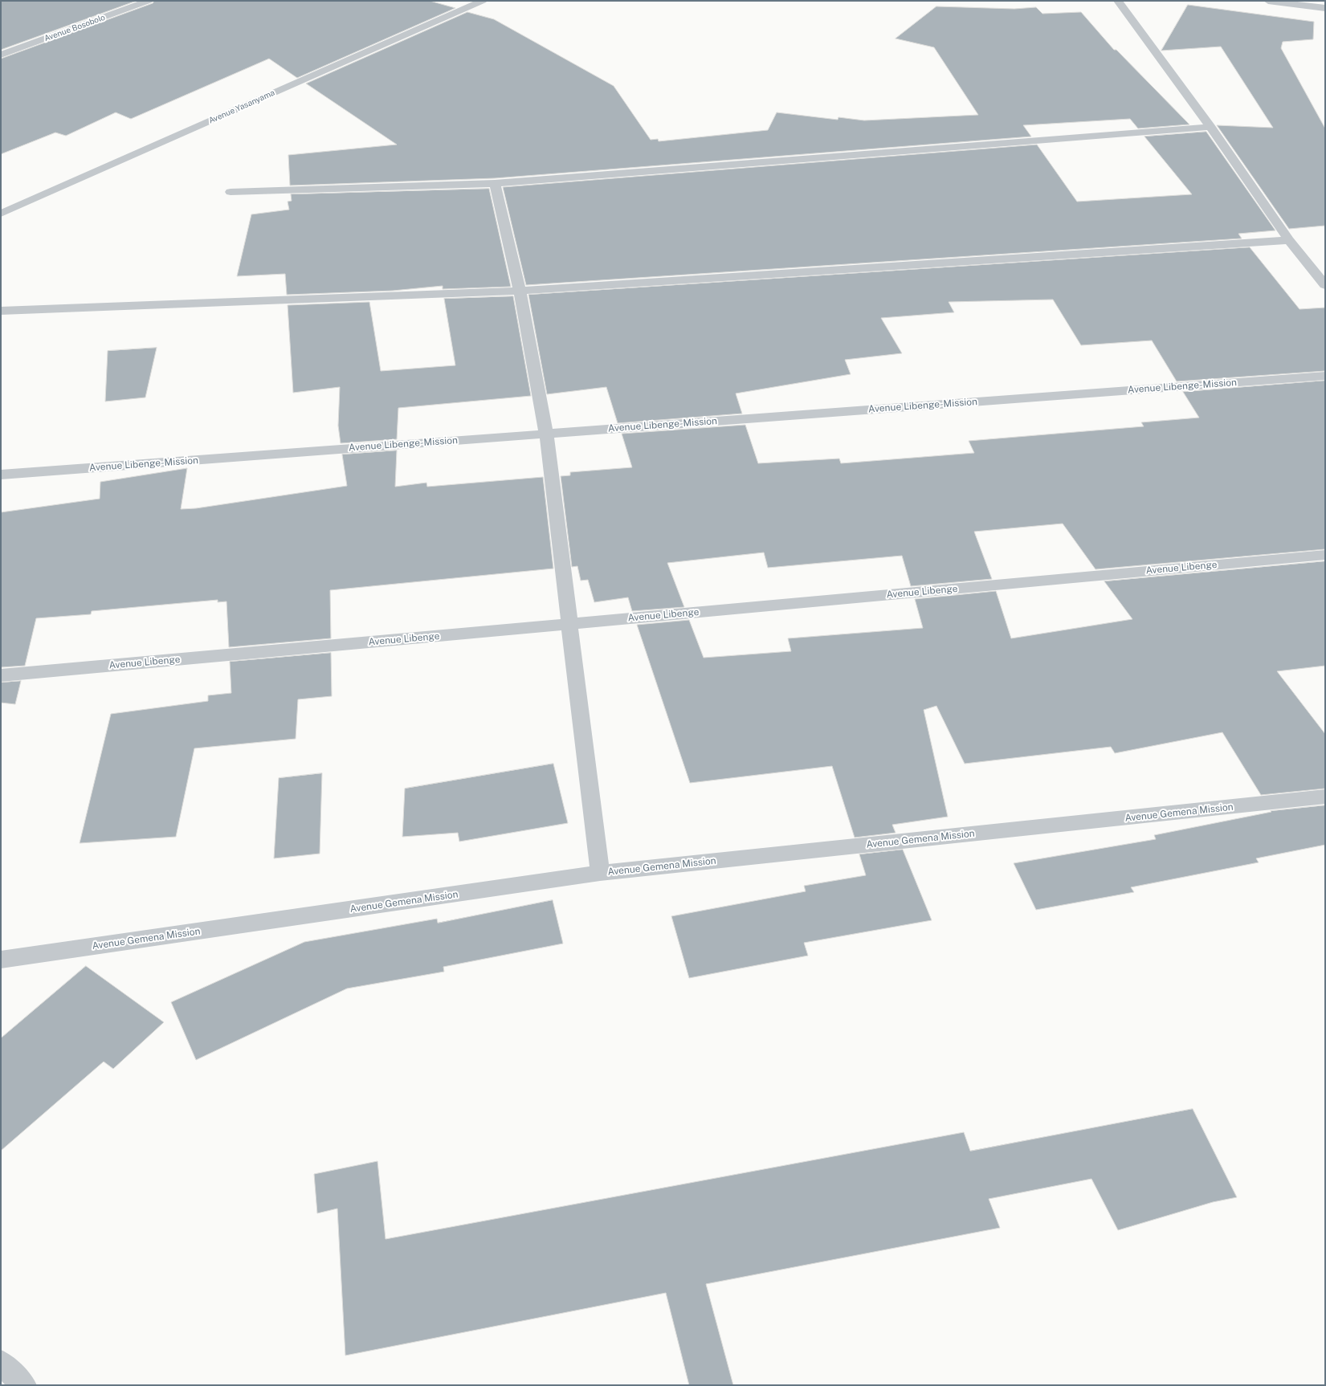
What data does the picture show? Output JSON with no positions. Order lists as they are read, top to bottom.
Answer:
{
  "streets": {
    "street": [
      "Avenue Bosobolo",
      "Avenue Yasanyama",
      "Avenue Libenge-Mission",
      "Avenue Libenge",
      "Avenue Gemena Mission"
    ]
  }
}
